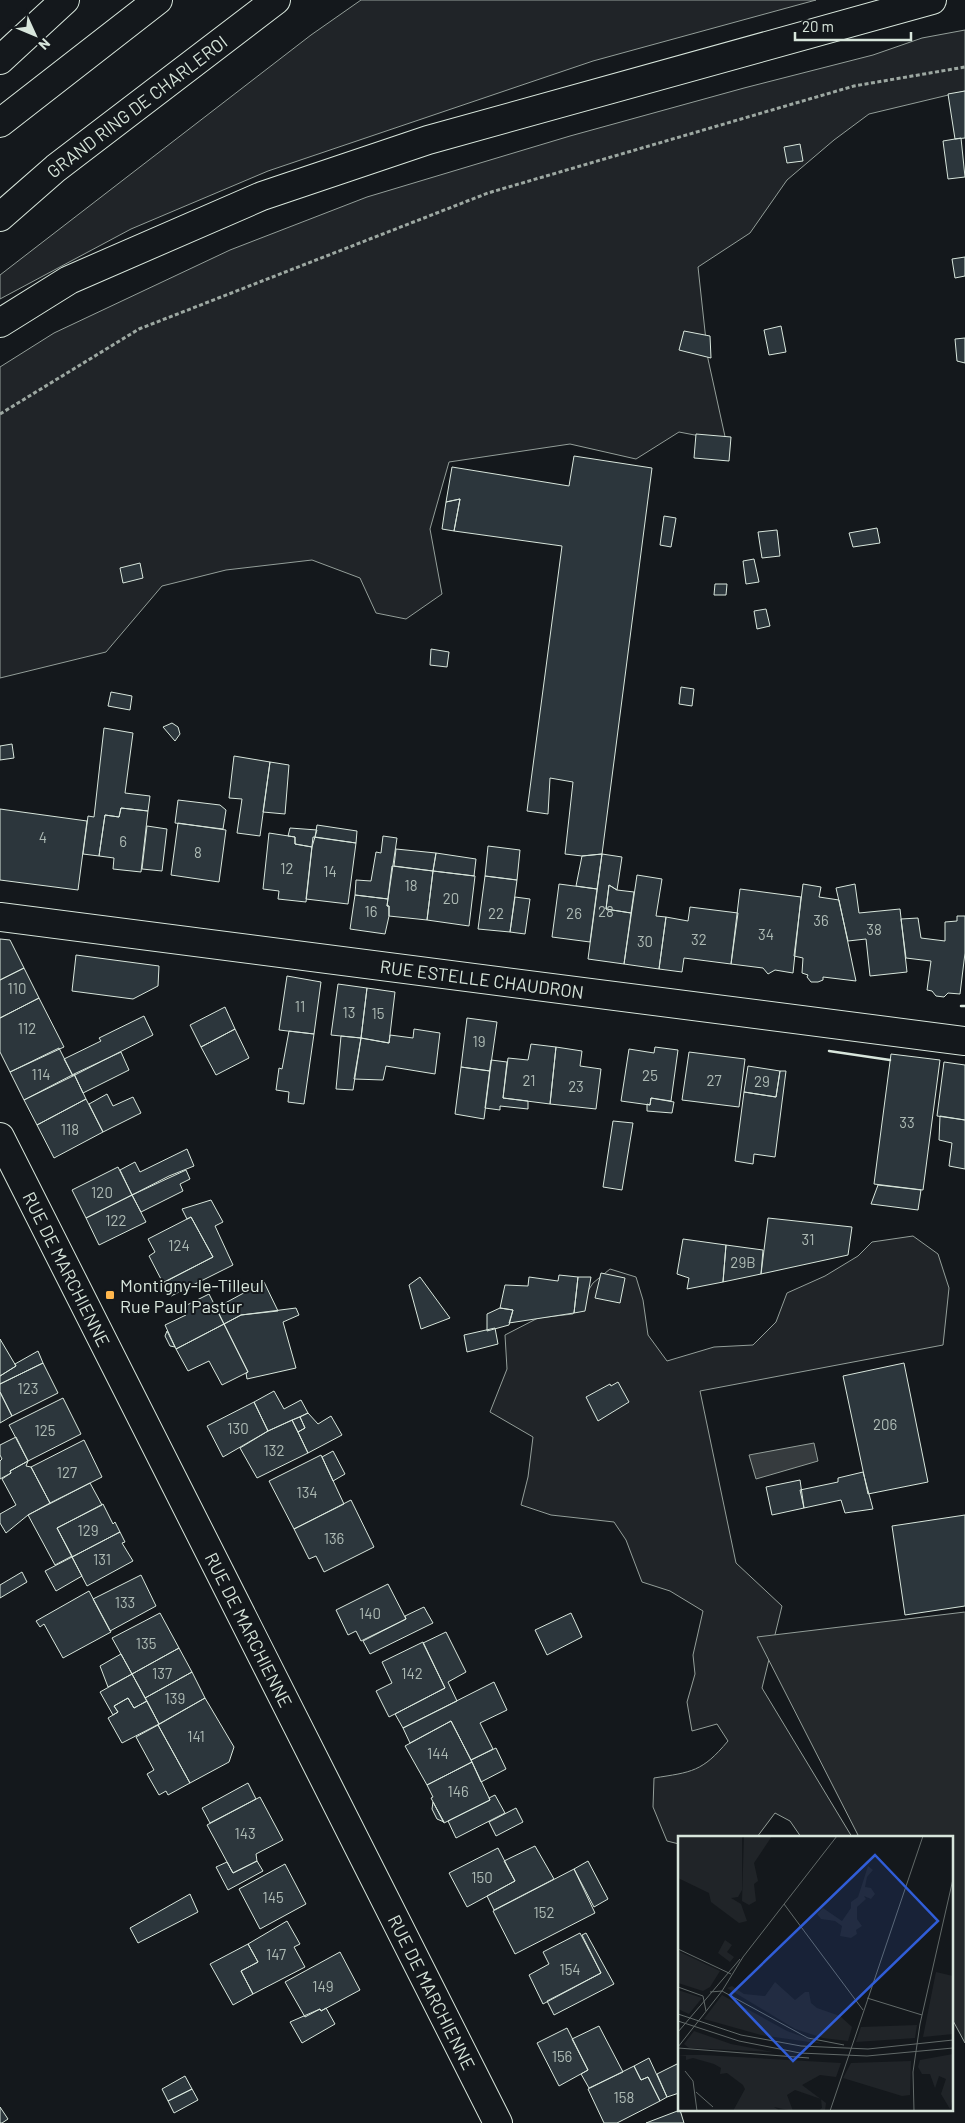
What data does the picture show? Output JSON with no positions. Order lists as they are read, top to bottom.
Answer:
{
  "streets": {
    "main road": ["GRAND RING DE CHARLEROI", "RUE ESTELLE CHAUDRON", "RUE DE MARCHIENNE"]
  },
  "places": {
    "transit": ["Montigny-le-Tilleul Rue Paul Pastur"]
  },
  "house_numbers": [
    "4",
    "6",
    "8",
    "12",
    "14",
    "18",
    "20",
    "16",
    "28",
    "22",
    "26",
    "36",
    "38",
    "34",
    "32",
    "30",
    "110",
    "11",
    "13",
    "15",
    "112",
    "19",
    "114",
    "25",
    "21",
    "27",
    "29",
    "23",
    "33",
    "118",
    "120",
    "122",
    "31",
    "124",
    "29B",
    "123",
    "206",
    "130",
    "125",
    "132",
    "127",
    "134",
    "129",
    "136",
    "131",
    "133",
    "140",
    "135",
    "137",
    "142",
    "139",
    "141",
    "144",
    "146",
    "143",
    "150",
    "145",
    "152",
    "147",
    "154",
    "149",
    "156",
    "158"
  ],
  "scale_bar": "20 m",
  "north": "bottom right"
}
